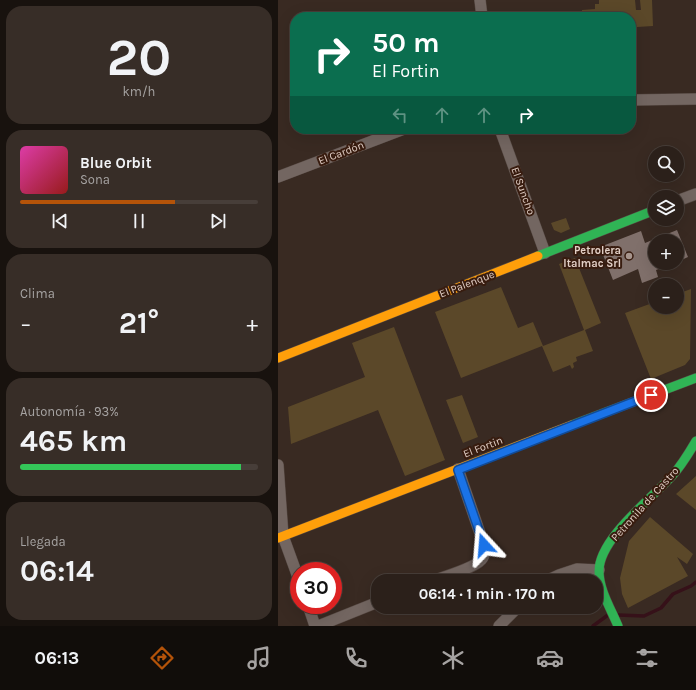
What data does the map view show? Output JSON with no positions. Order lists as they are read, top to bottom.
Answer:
{
  "streets": {
    "street": [
      "El Cardón",
      "El Suncho",
      "El Palenque",
      "El Fortin",
      "Petronila de Castro"
    ]
  },
  "crossings": [
    ["El Suncho", "El Palenque"]
  ],
  "places": ["Petrolera Italmac Srl"],
  "page": {
    "tile": [
      ["20", "km/h"],
      "Clima",
      ["Autonomía · 93%", "465 km"],
      ["Llegada", "06:14"]
    ],
    "turn": ["50 m", "El Fortin"],
    "song": ["Blue Orbit", "Sona"],
    "map_buttons": ["+", "−"],
    "heat": ["−", "21°", "+"],
    "limit": "30",
    "trip": "06:14 · 1 min · 170 m",
    "tabs": "06:13"
  }
}
